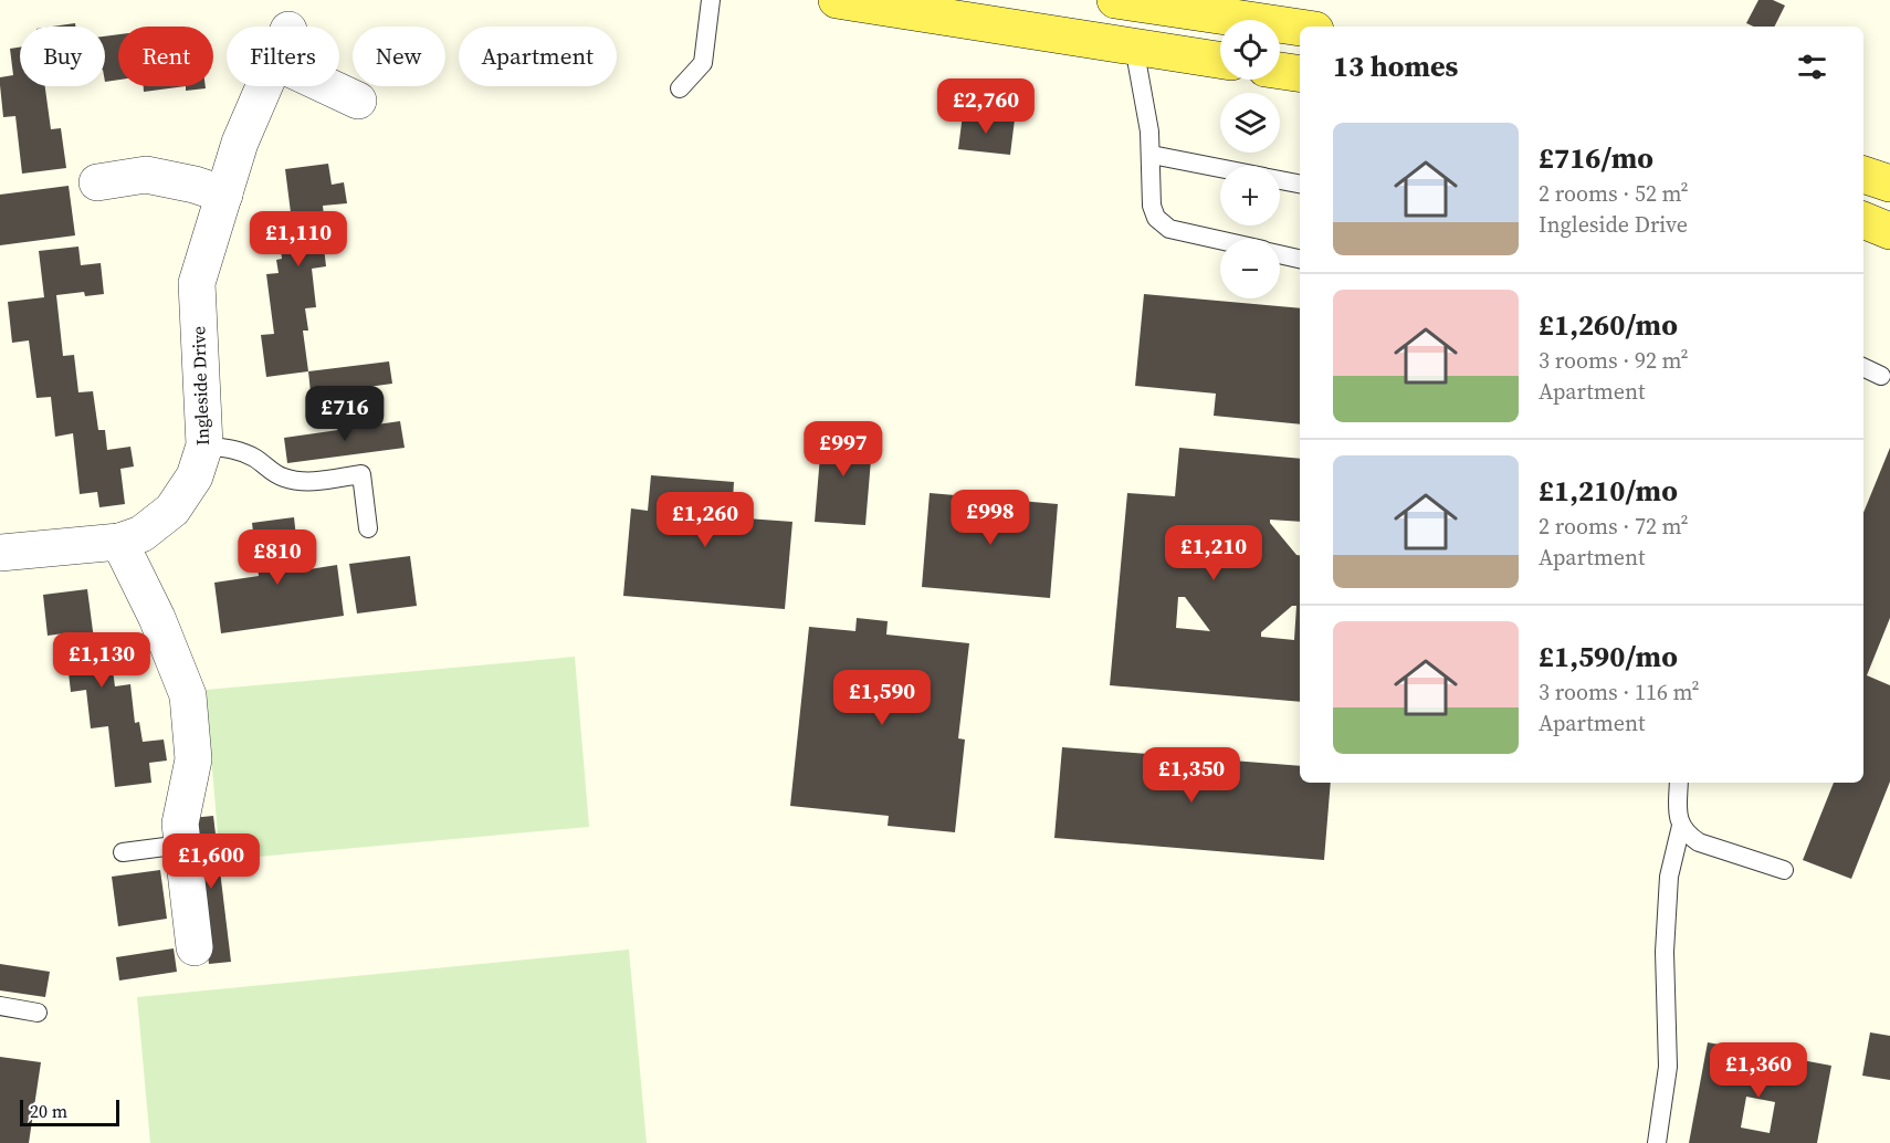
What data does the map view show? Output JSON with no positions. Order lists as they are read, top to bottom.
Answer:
{
  "streets": {
    "street": ["Ingleside Drive"]
  },
  "scale_bar": "20 m",
  "page": {
    "map_buttons": ["+", "−"],
    "chip": [
      "Buy",
      "Rent",
      "Filters",
      "New",
      "Apartment"
    ],
    "heading": "13 homes",
    "price": [
      "£2,760",
      "£1,110",
      "£716",
      "£997",
      "£998",
      "£1,260",
      "£1,210",
      "£810",
      "£1,130",
      "£1,590",
      "£1,350",
      "£1,600",
      "£1,360"
    ],
    "list": [
      {
        "name": "£716/mo",
        "note": "2 rooms · 52 m² · Ingleside Drive"
      },
      {
        "name": "£1,260/mo",
        "note": "3 rooms · 92 m² · Apartment"
      },
      {
        "name": "£1,210/mo",
        "note": "2 rooms · 72 m² · Apartment"
      },
      {
        "name": "£1,590/mo",
        "note": "3 rooms · 116 m² · Apartment"
      }
    ],
    "scale": "20 m"
  }
}
